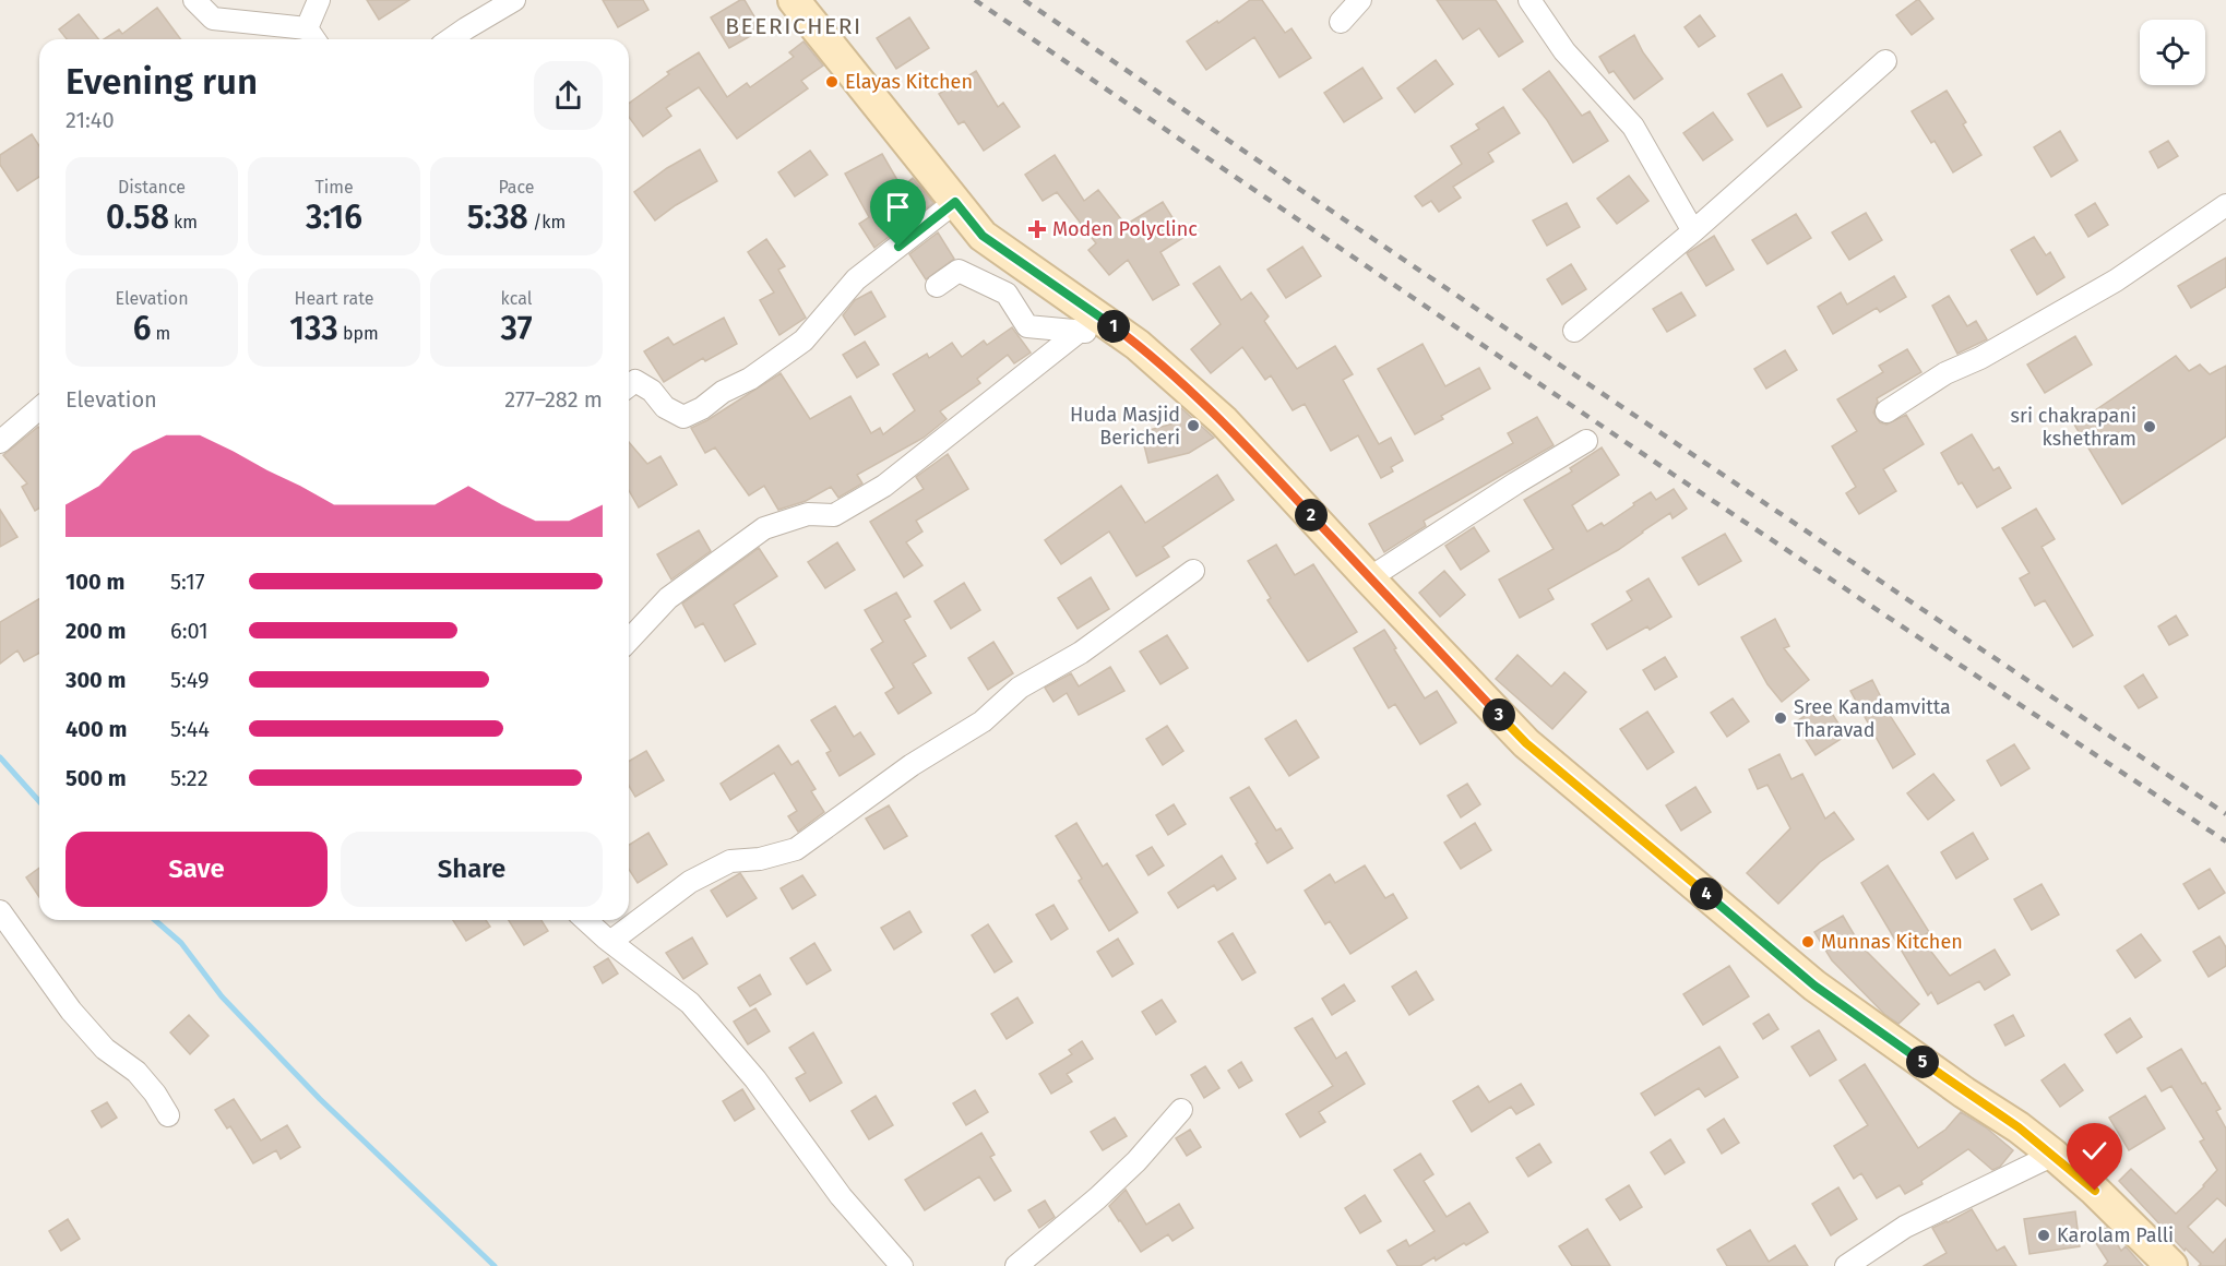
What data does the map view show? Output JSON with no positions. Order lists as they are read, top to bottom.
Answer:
{
  "districts": ["BEERICHERI"],
  "places": {
    "other": [
      "Elayas Kitchen",
      "Huda Masjid Bericheri",
      "sri chakrapani kshethram",
      "Sree Kandamvitta Tharavad",
      "Munnas Kitchen",
      "Karolam Palli"
    ],
    "health": ["Moden Polyclinc"]
  },
  "page": {
    "heading": ["Evening run", "21:40"],
    "stats": [
      ["Distance", "0.58 km"],
      ["Time", "3:16"],
      ["Pace", "5:38 /km"],
      ["Elevation", "6 m"],
      ["Heart rate", "133 bpm"],
      ["kcal", "37"]
    ],
    "pins": [
      "1",
      "2",
      "3",
      "4",
      "5"
    ],
    "chart": ["Elevation", "277–282 m"],
    "list": [
      {
        "name": "100 m",
        "note": "5:17"
      },
      {
        "name": "200 m",
        "note": "6:01"
      },
      {
        "name": "300 m",
        "note": "5:49"
      },
      {
        "name": "400 m",
        "note": "5:44"
      },
      {
        "name": "500 m",
        "note": "5:22"
      }
    ],
    "buttons": ["Save", "Share"]
  }
}
